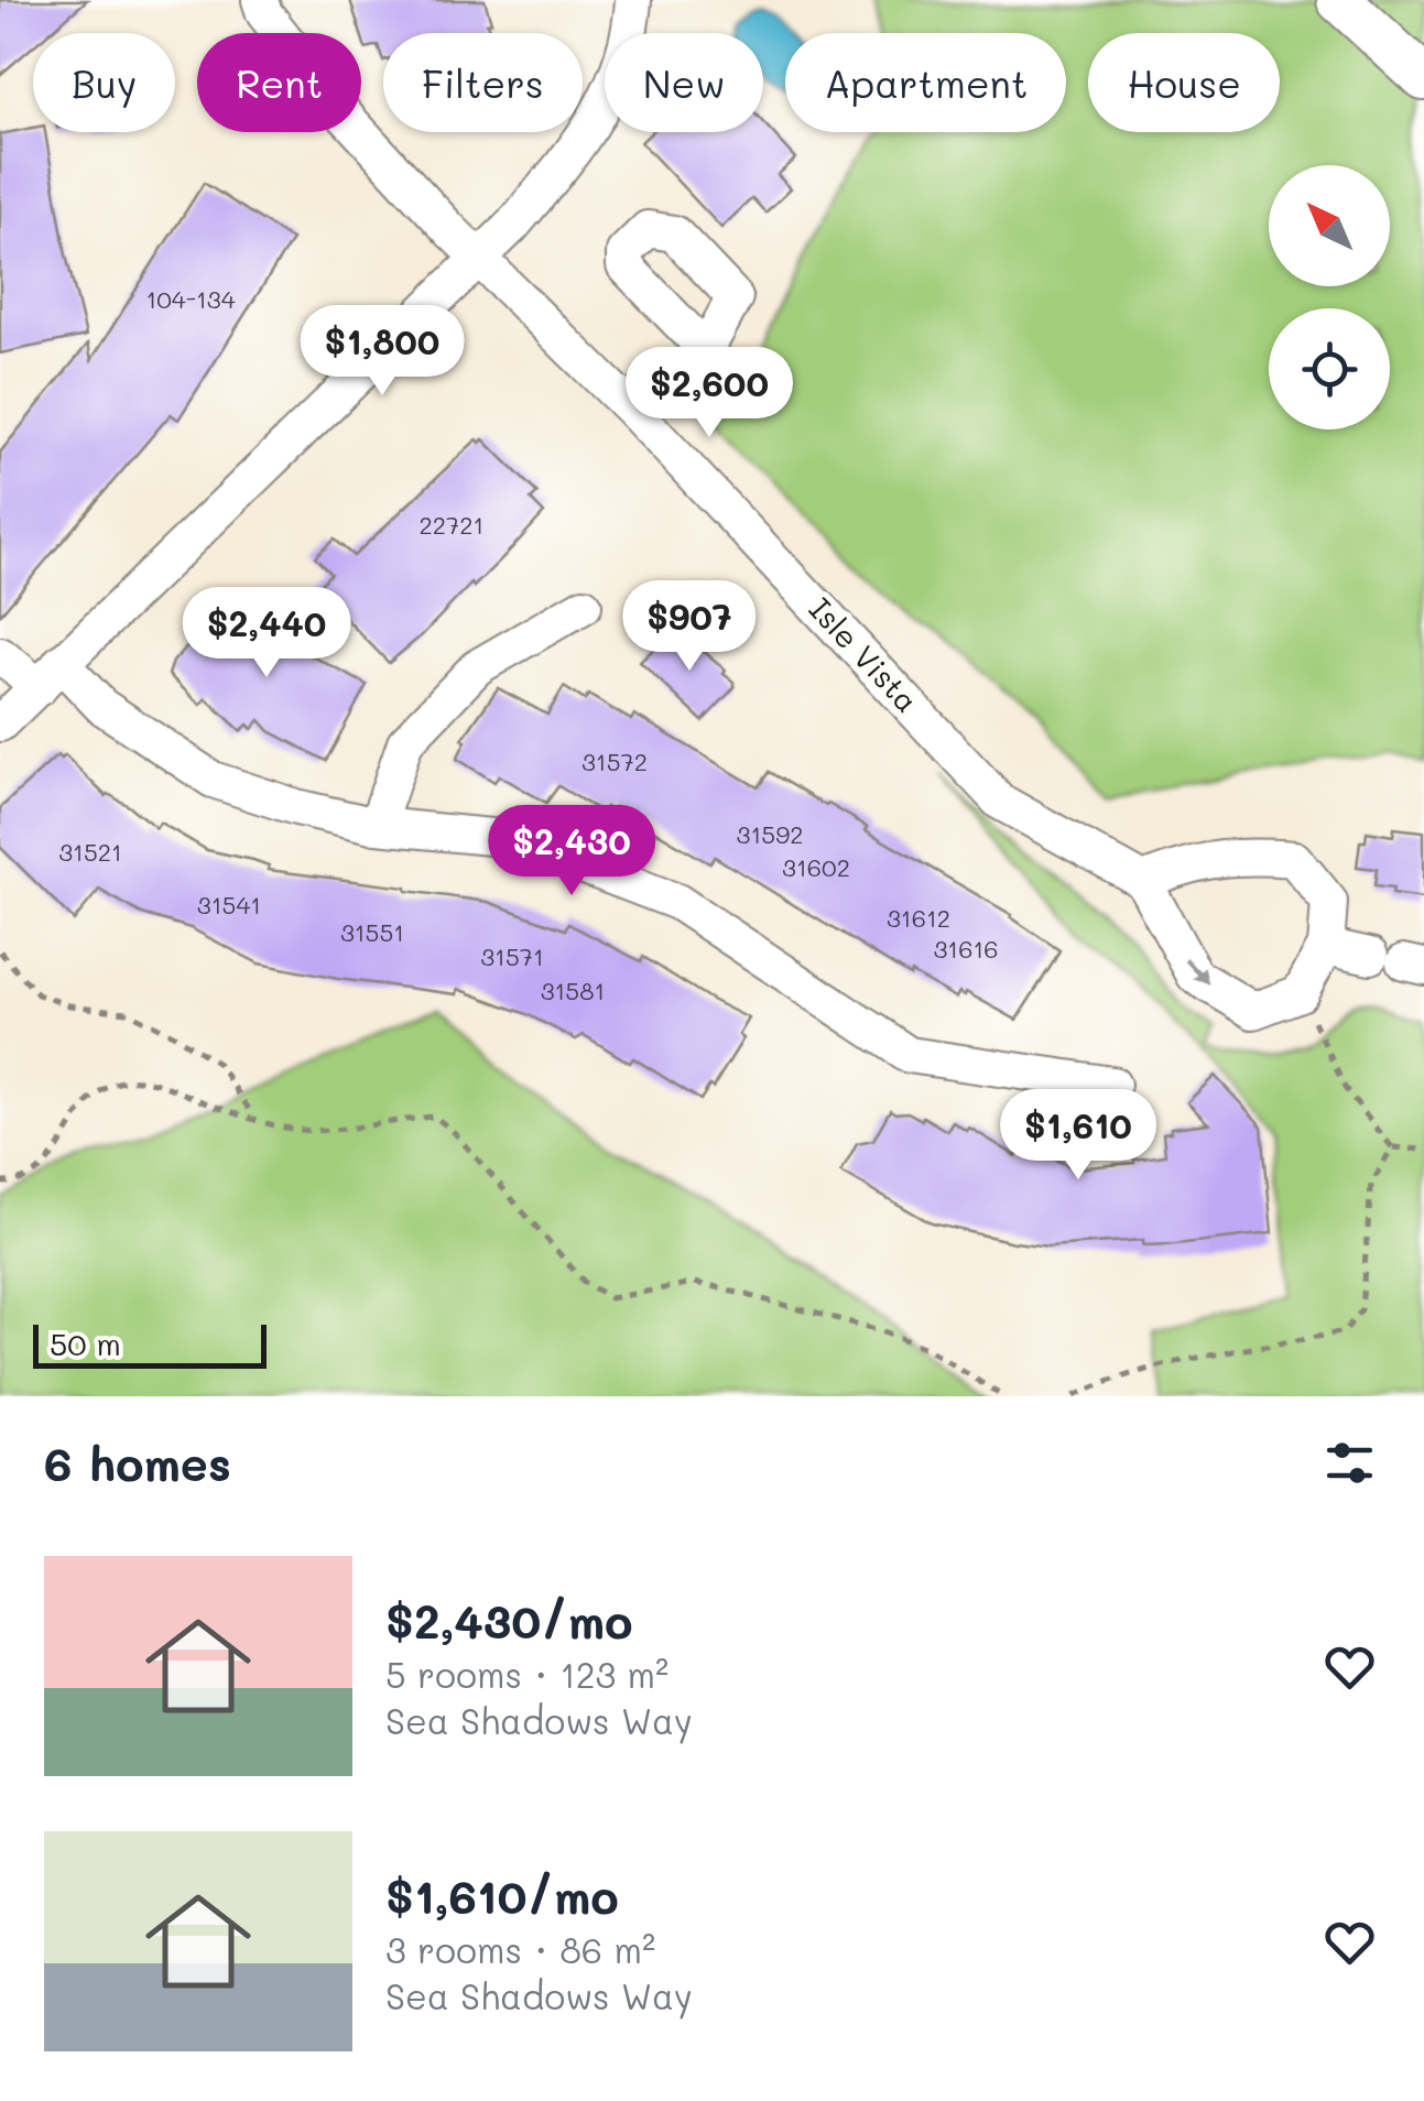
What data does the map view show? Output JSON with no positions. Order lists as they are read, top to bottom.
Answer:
{
  "streets": {
    "street": ["Isle Vista"]
  },
  "house_numbers": [
    "104-134",
    "22721",
    "31572",
    "31592",
    "31521",
    "31602",
    "31541",
    "31612",
    "31551",
    "31616",
    "31571",
    "31581"
  ],
  "scale_bar": "50 m",
  "north": "top left",
  "page": {
    "chip": [
      "Buy",
      "Rent",
      "Filters",
      "New",
      "Apartment",
      "House"
    ],
    "price": [
      "$1,800",
      "$2,600",
      "$907",
      "$2,440",
      "$2,430",
      "$1,610"
    ],
    "scale": "50 m",
    "heading": "6 homes",
    "list": [
      {
        "name": "$2,430/mo",
        "note": "5 rooms · 123 m² · Sea Shadows Way"
      },
      {
        "name": "$1,610/mo",
        "note": "3 rooms · 86 m² · Sea Shadows Way"
      }
    ]
  }
}
